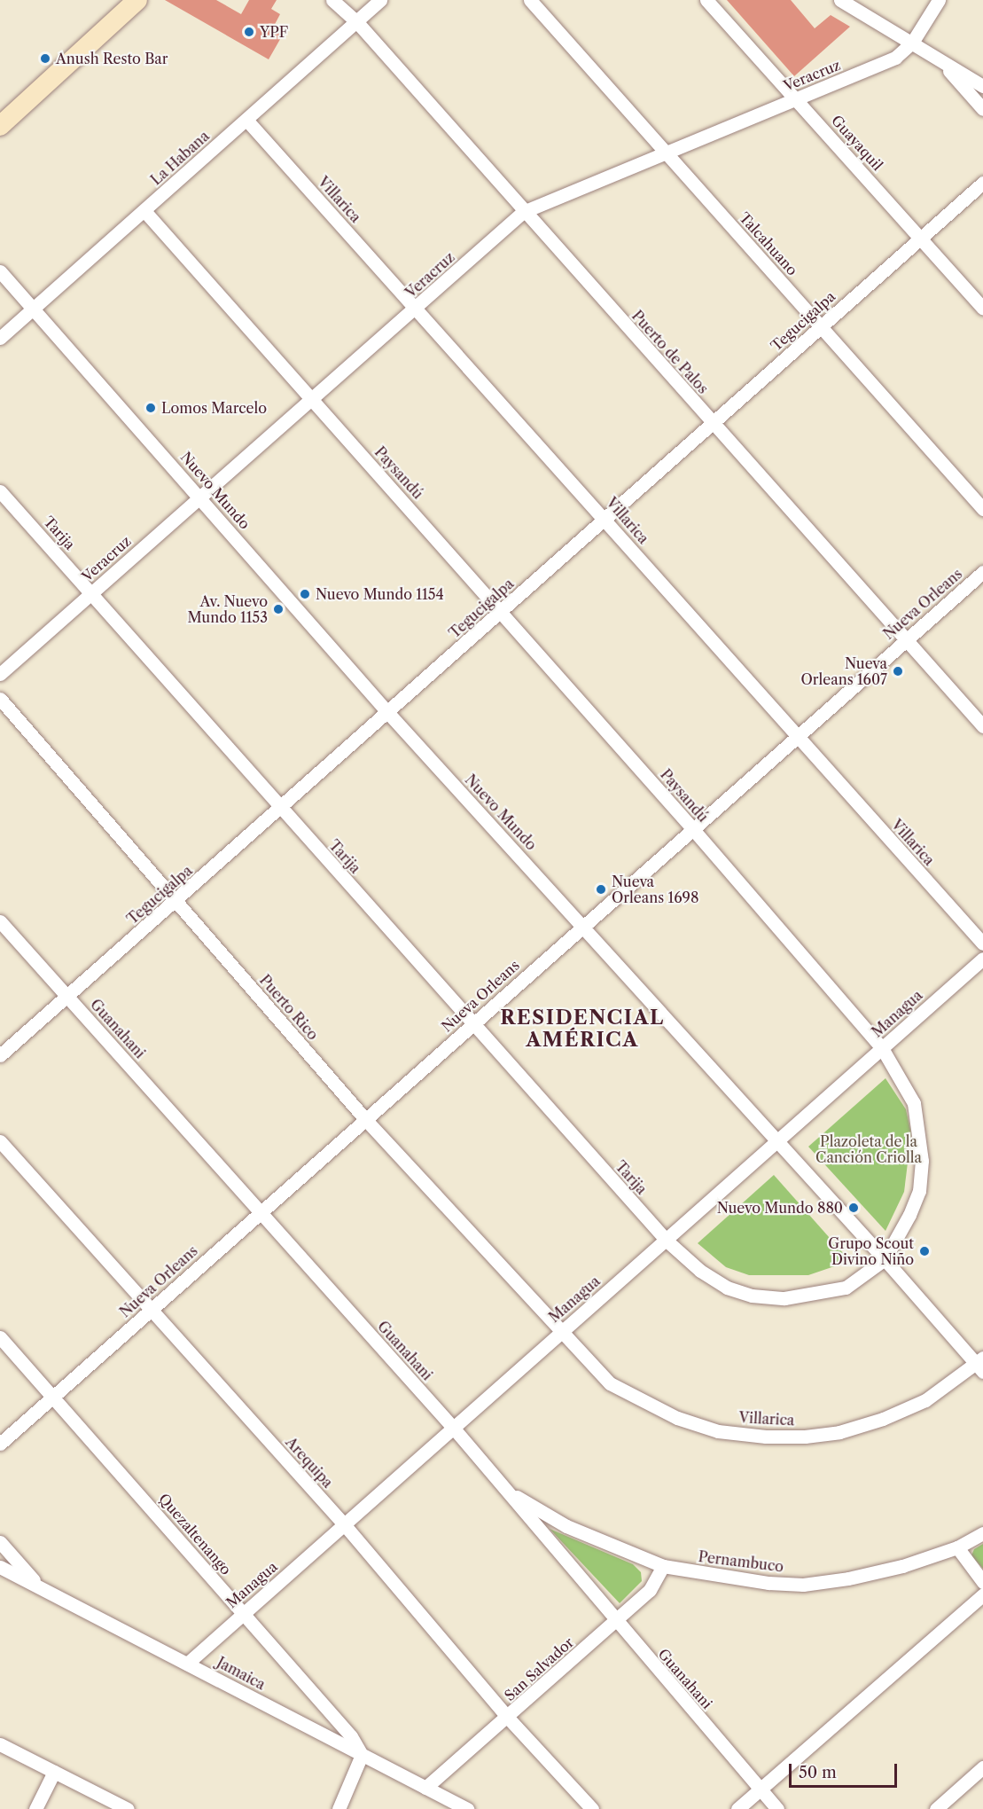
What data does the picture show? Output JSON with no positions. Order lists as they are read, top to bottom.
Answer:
{
  "streets": {
    "street": [
      "Veracruz",
      "Guayaquil",
      "La Habana",
      "Villarica",
      "Talcahuano",
      "Tegucigalpa",
      "Puerto de Palos",
      "Paysandú",
      "Nuevo Mundo",
      "Tarija",
      "Nueva Orleans",
      "Puerto Rico",
      "Managua",
      "Guanahani",
      "Arequipa",
      "Quezaltenango",
      "Pernambuco",
      "San Salvador",
      "Jamaica"
    ]
  },
  "crossings": [
    ["Veracruz", "Guayaquil"],
    ["Veracruz", "Villarica"],
    ["Veracruz", "Talcahuano"],
    ["Veracruz", "Puerto de Palos"],
    ["Veracruz", "Paysandú"],
    ["Veracruz", "Nuevo Mundo"],
    ["Veracruz", "Tarija"],
    ["Guayaquil", "Tegucigalpa"],
    ["La Habana", "Villarica"],
    ["La Habana", "Puerto de Palos"],
    ["La Habana", "Paysandú"],
    ["La Habana", "Nuevo Mundo"],
    ["Villarica", "Tegucigalpa"],
    ["Villarica", "Nuevo Mundo"],
    ["Villarica", "Nueva Orleans"],
    ["Villarica", "Puerto Rico"],
    ["Villarica", "Managua"],
    ["Talcahuano", "Tegucigalpa"],
    ["Tegucigalpa", "Puerto de Palos"],
    ["Tegucigalpa", "Paysandú"],
    ["Tegucigalpa", "Nuevo Mundo"],
    ["Tegucigalpa", "Tarija"],
    ["Tegucigalpa", "Puerto Rico"],
    ["Tegucigalpa", "Guanahani"],
    ["Puerto de Palos", "Nueva Orleans"],
    ["Paysandú", "Nuevo Mundo"],
    ["Paysandú", "Tarija"],
    ["Paysandú", "Nueva Orleans"],
    ["Paysandú", "Managua"],
    ["Nuevo Mundo", "Nueva Orleans"],
    ["Nuevo Mundo", "Managua"],
    ["Tarija", "Nueva Orleans"],
    ["Tarija", "Managua"],
    ["Nueva Orleans", "Puerto Rico"],
    ["Nueva Orleans", "Guanahani"],
    ["Nueva Orleans", "Arequipa"],
    ["Nueva Orleans", "Quezaltenango"],
    ["Puerto Rico", "Managua"],
    ["Managua", "Guanahani"],
    ["Managua", "Arequipa"],
    ["Managua", "Quezaltenango"],
    ["Managua", "Jamaica"],
    ["Guanahani", "Pernambuco"],
    ["Guanahani", "San Salvador"],
    ["Arequipa", "San Salvador"],
    ["Quezaltenango", "Jamaica"],
    ["Pernambuco", "San Salvador"],
    ["San Salvador", "Jamaica"]
  ],
  "districts": ["RESIDENCIAL AMÉRICA"],
  "parks": ["Plazoleta de la Canción Criolla"],
  "places": [
    "YPF",
    "Anush Resto Bar",
    "Lomos Marcelo",
    "Nuevo Mundo 1154",
    "Av. Nuevo Mundo 1153",
    "Nueva Orleans 1607",
    "Nueva Orleans 1698",
    "Nuevo Mundo 880",
    "Grupo Scout Divino Niño"
  ],
  "scale_bar": "50 m"
}
